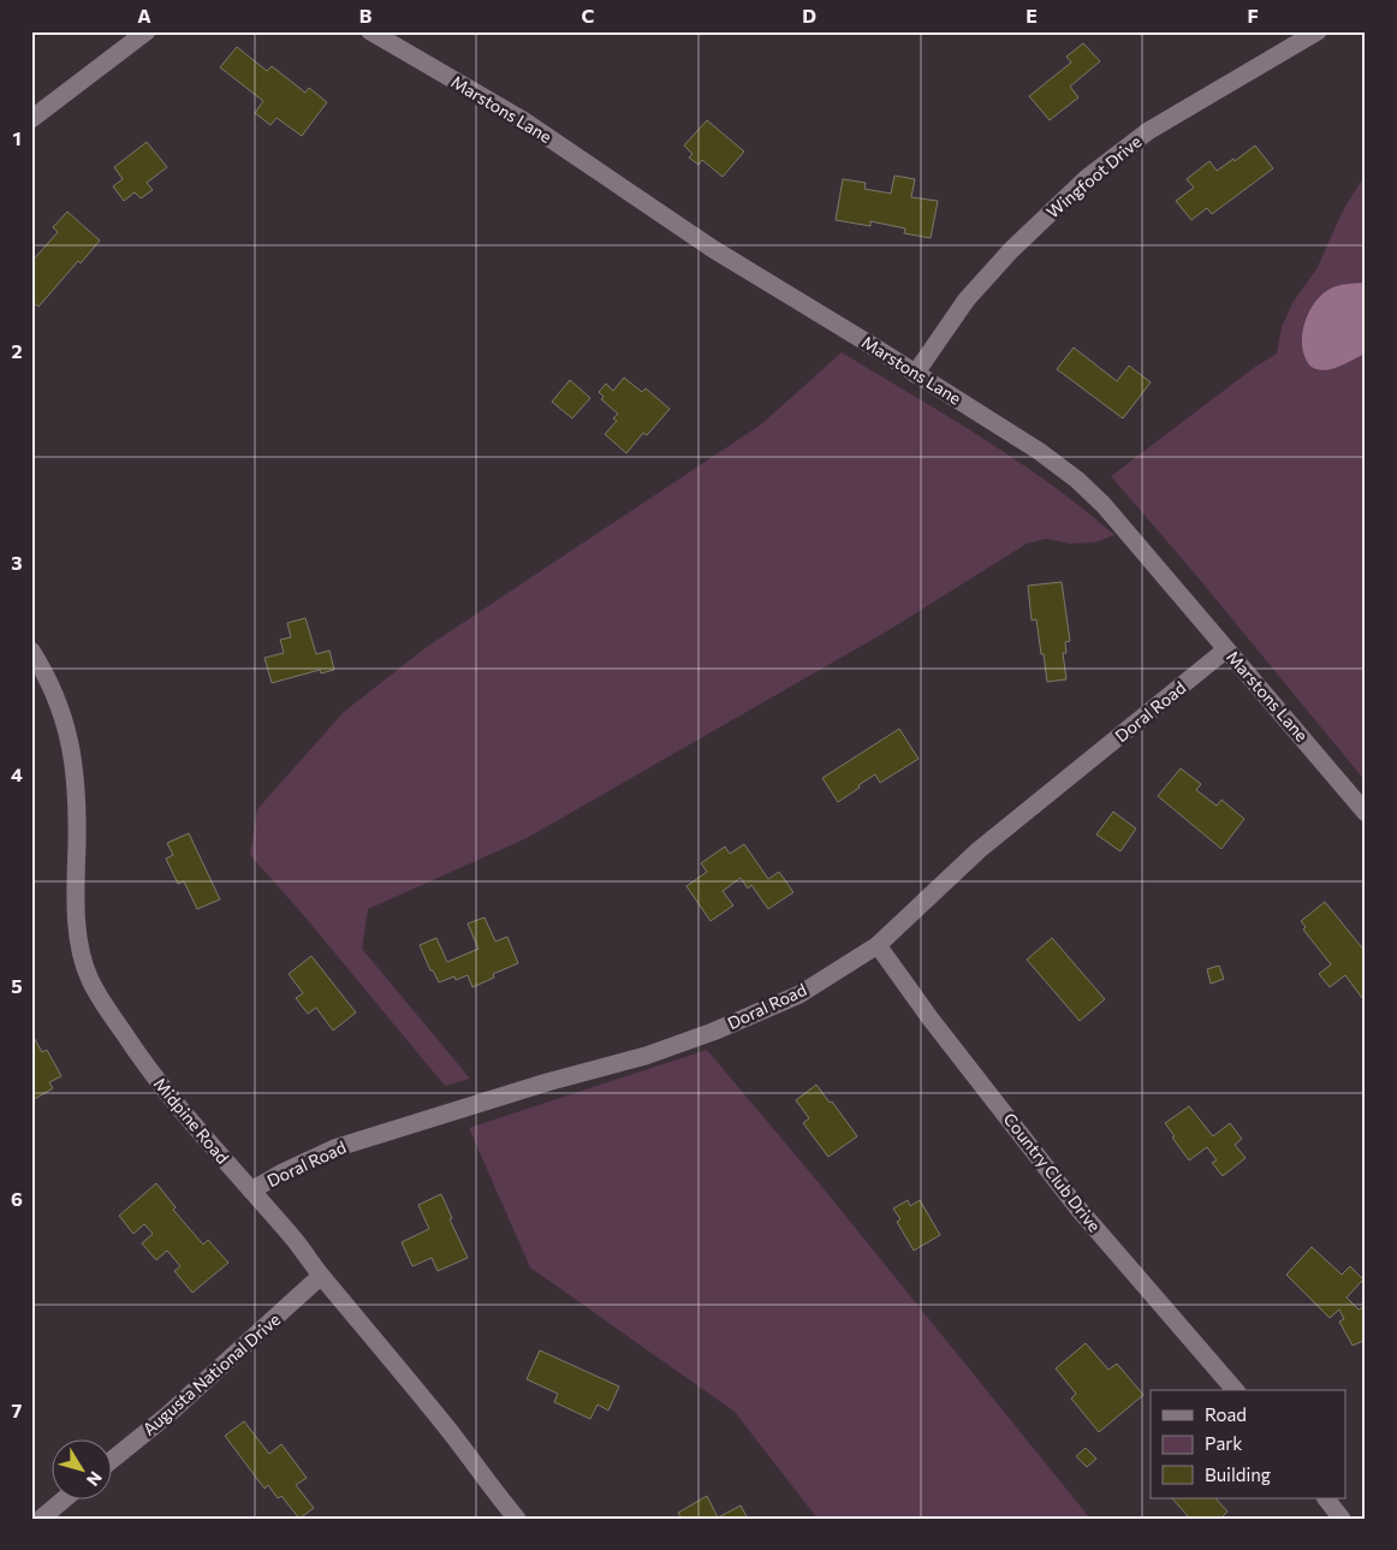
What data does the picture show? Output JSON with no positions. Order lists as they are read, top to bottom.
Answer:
{
  "streets": {
    "street": [
      "Marstons Lane",
      "Wingfoot Drive",
      "Doral Road",
      "Midpine Road",
      "Country Club Drive",
      "Augusta National Drive"
    ]
  },
  "crossings": [
    ["Marstons Lane", "Wingfoot Drive"],
    ["Marstons Lane", "Doral Road"],
    ["Doral Road", "Midpine Road"],
    ["Doral Road", "Country Club Drive"],
    ["Midpine Road", "Augusta National Drive"]
  ],
  "legend": ["Road", "Park", "Building"],
  "north": "bottom right",
  "grid": {
    "columns": [
      "A",
      "B",
      "C",
      "D",
      "E",
      "F"
    ],
    "rows": [
      "1",
      "2",
      "3",
      "4",
      "5",
      "6",
      "7"
    ]
  }
}
